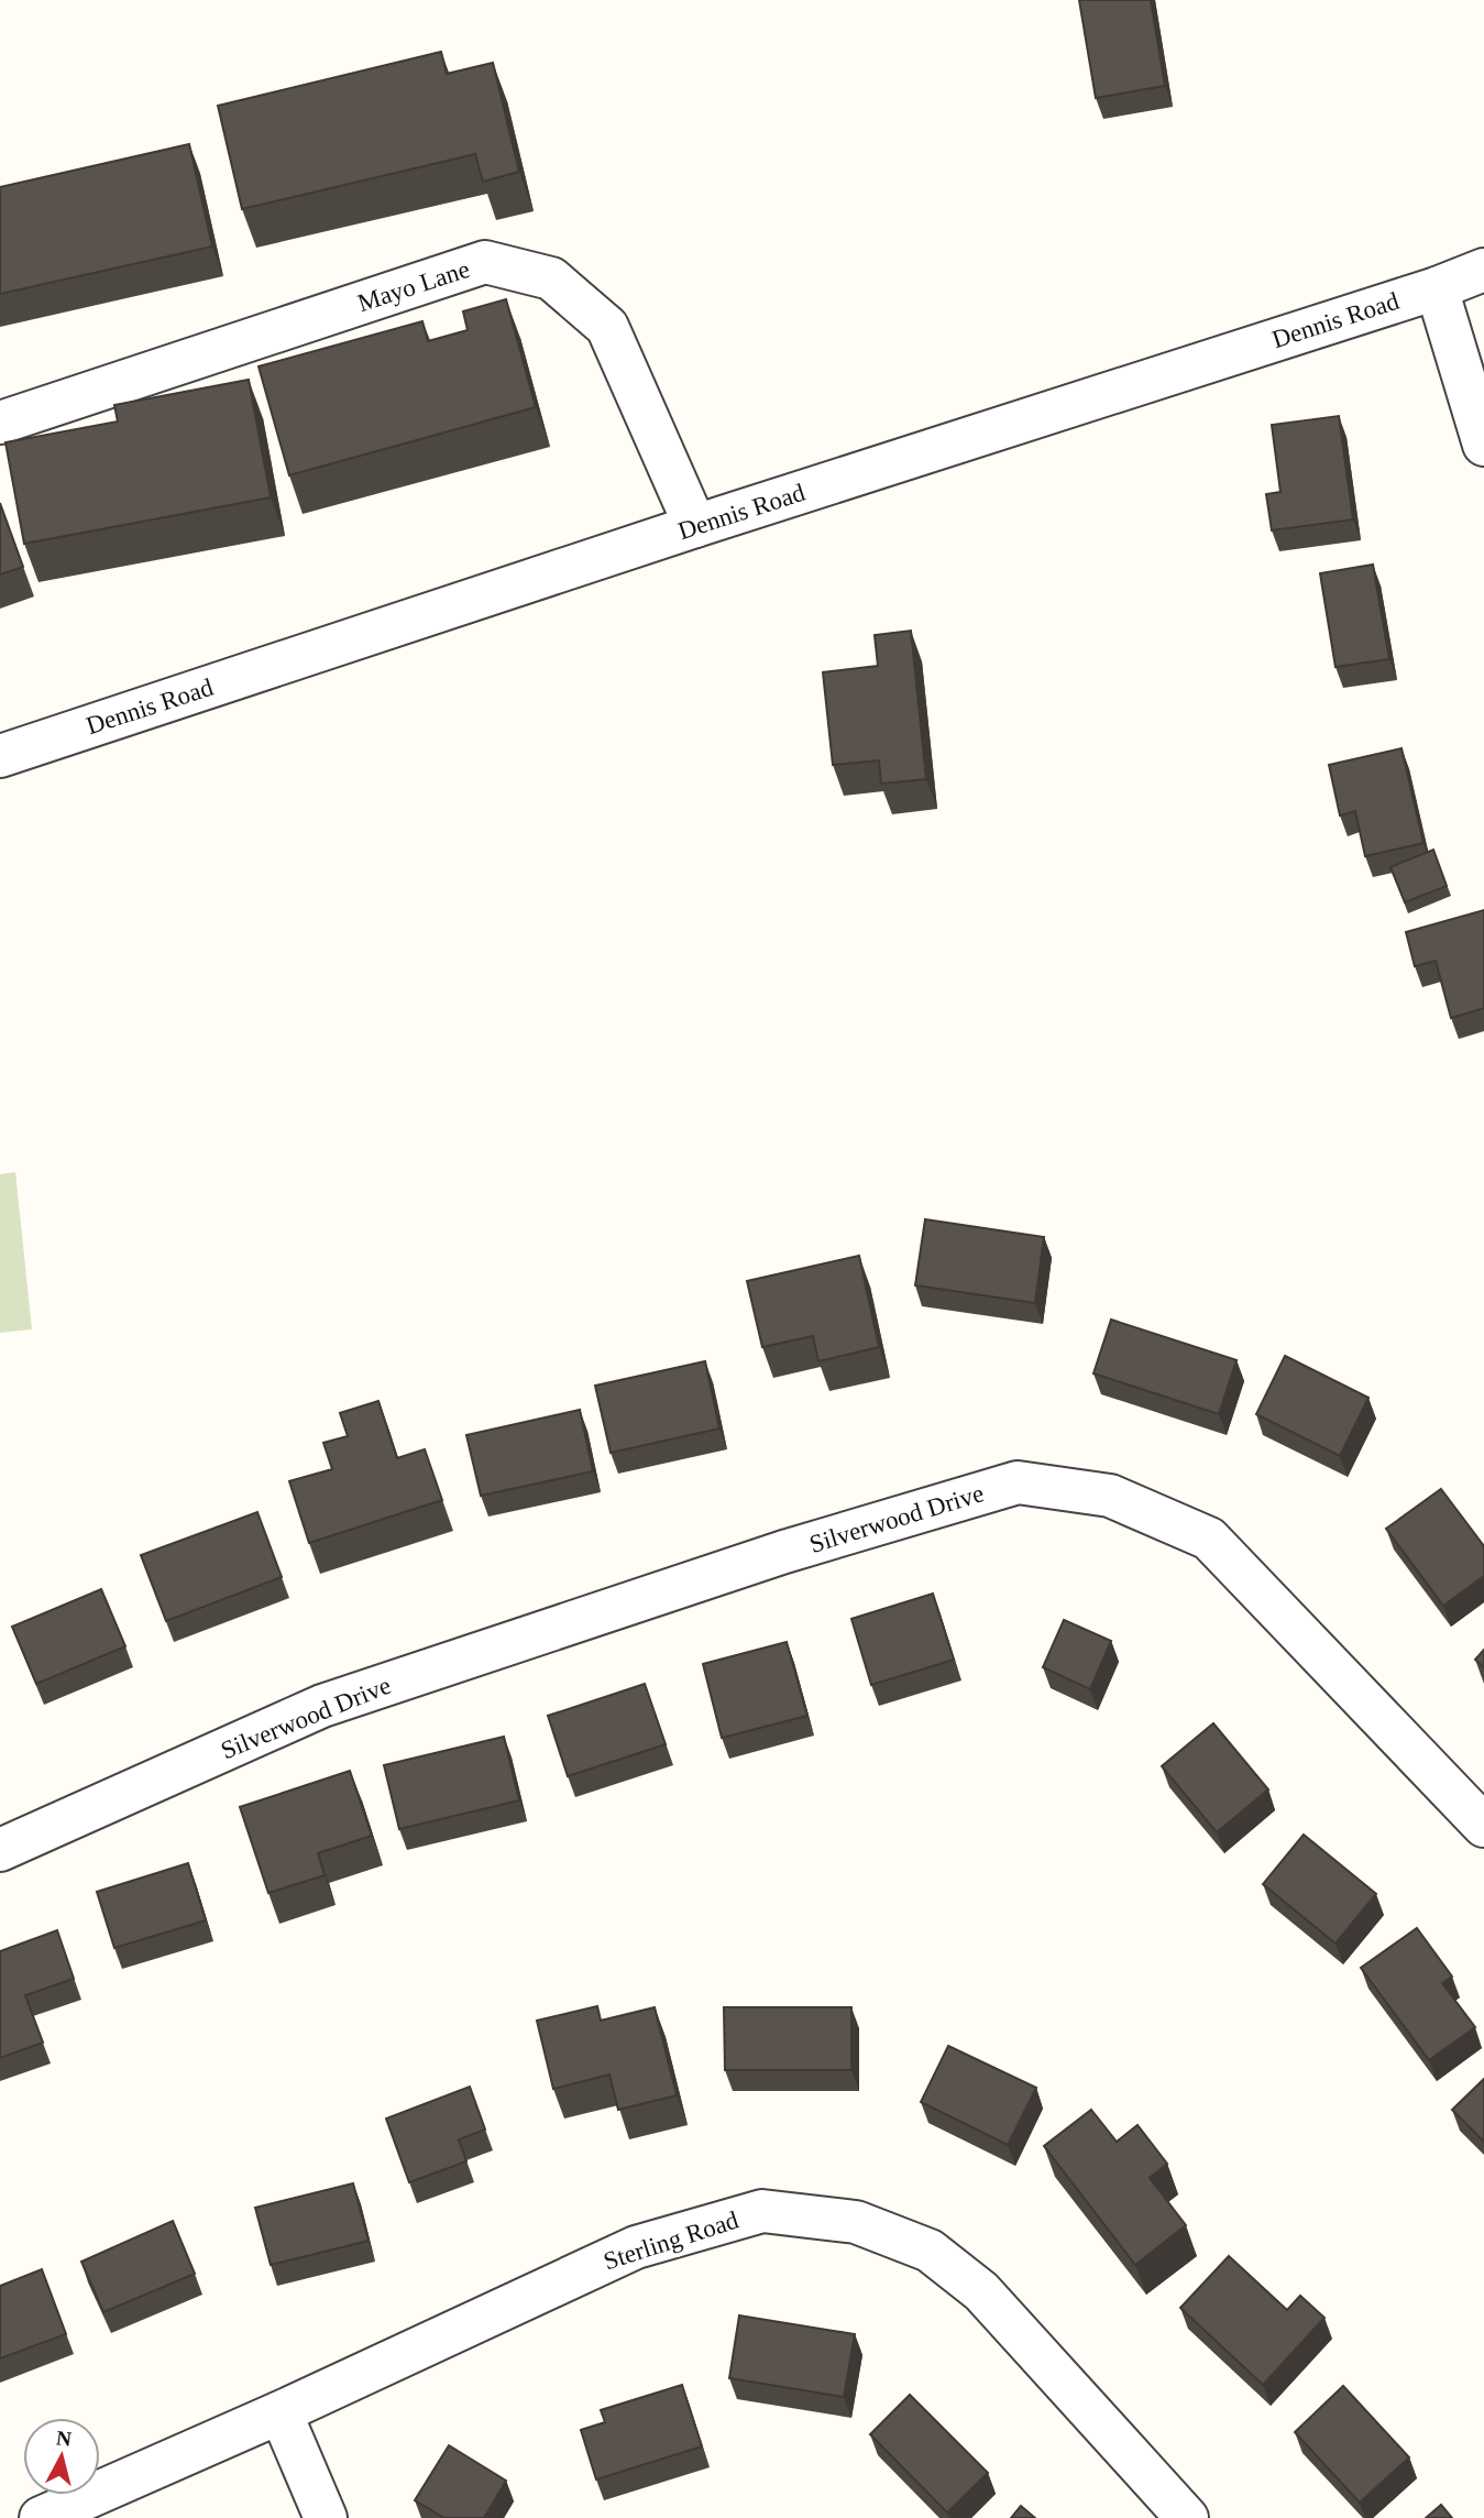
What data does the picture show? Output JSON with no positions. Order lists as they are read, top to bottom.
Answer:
{
  "streets": {
    "street": [
      "Mayo Lane",
      "Dennis Road",
      "Silverwood Drive",
      "Sterling Road"
    ]
  },
  "crossings": [
    ["Mayo Lane", "Dennis Road"]
  ],
  "north": "top"
}
